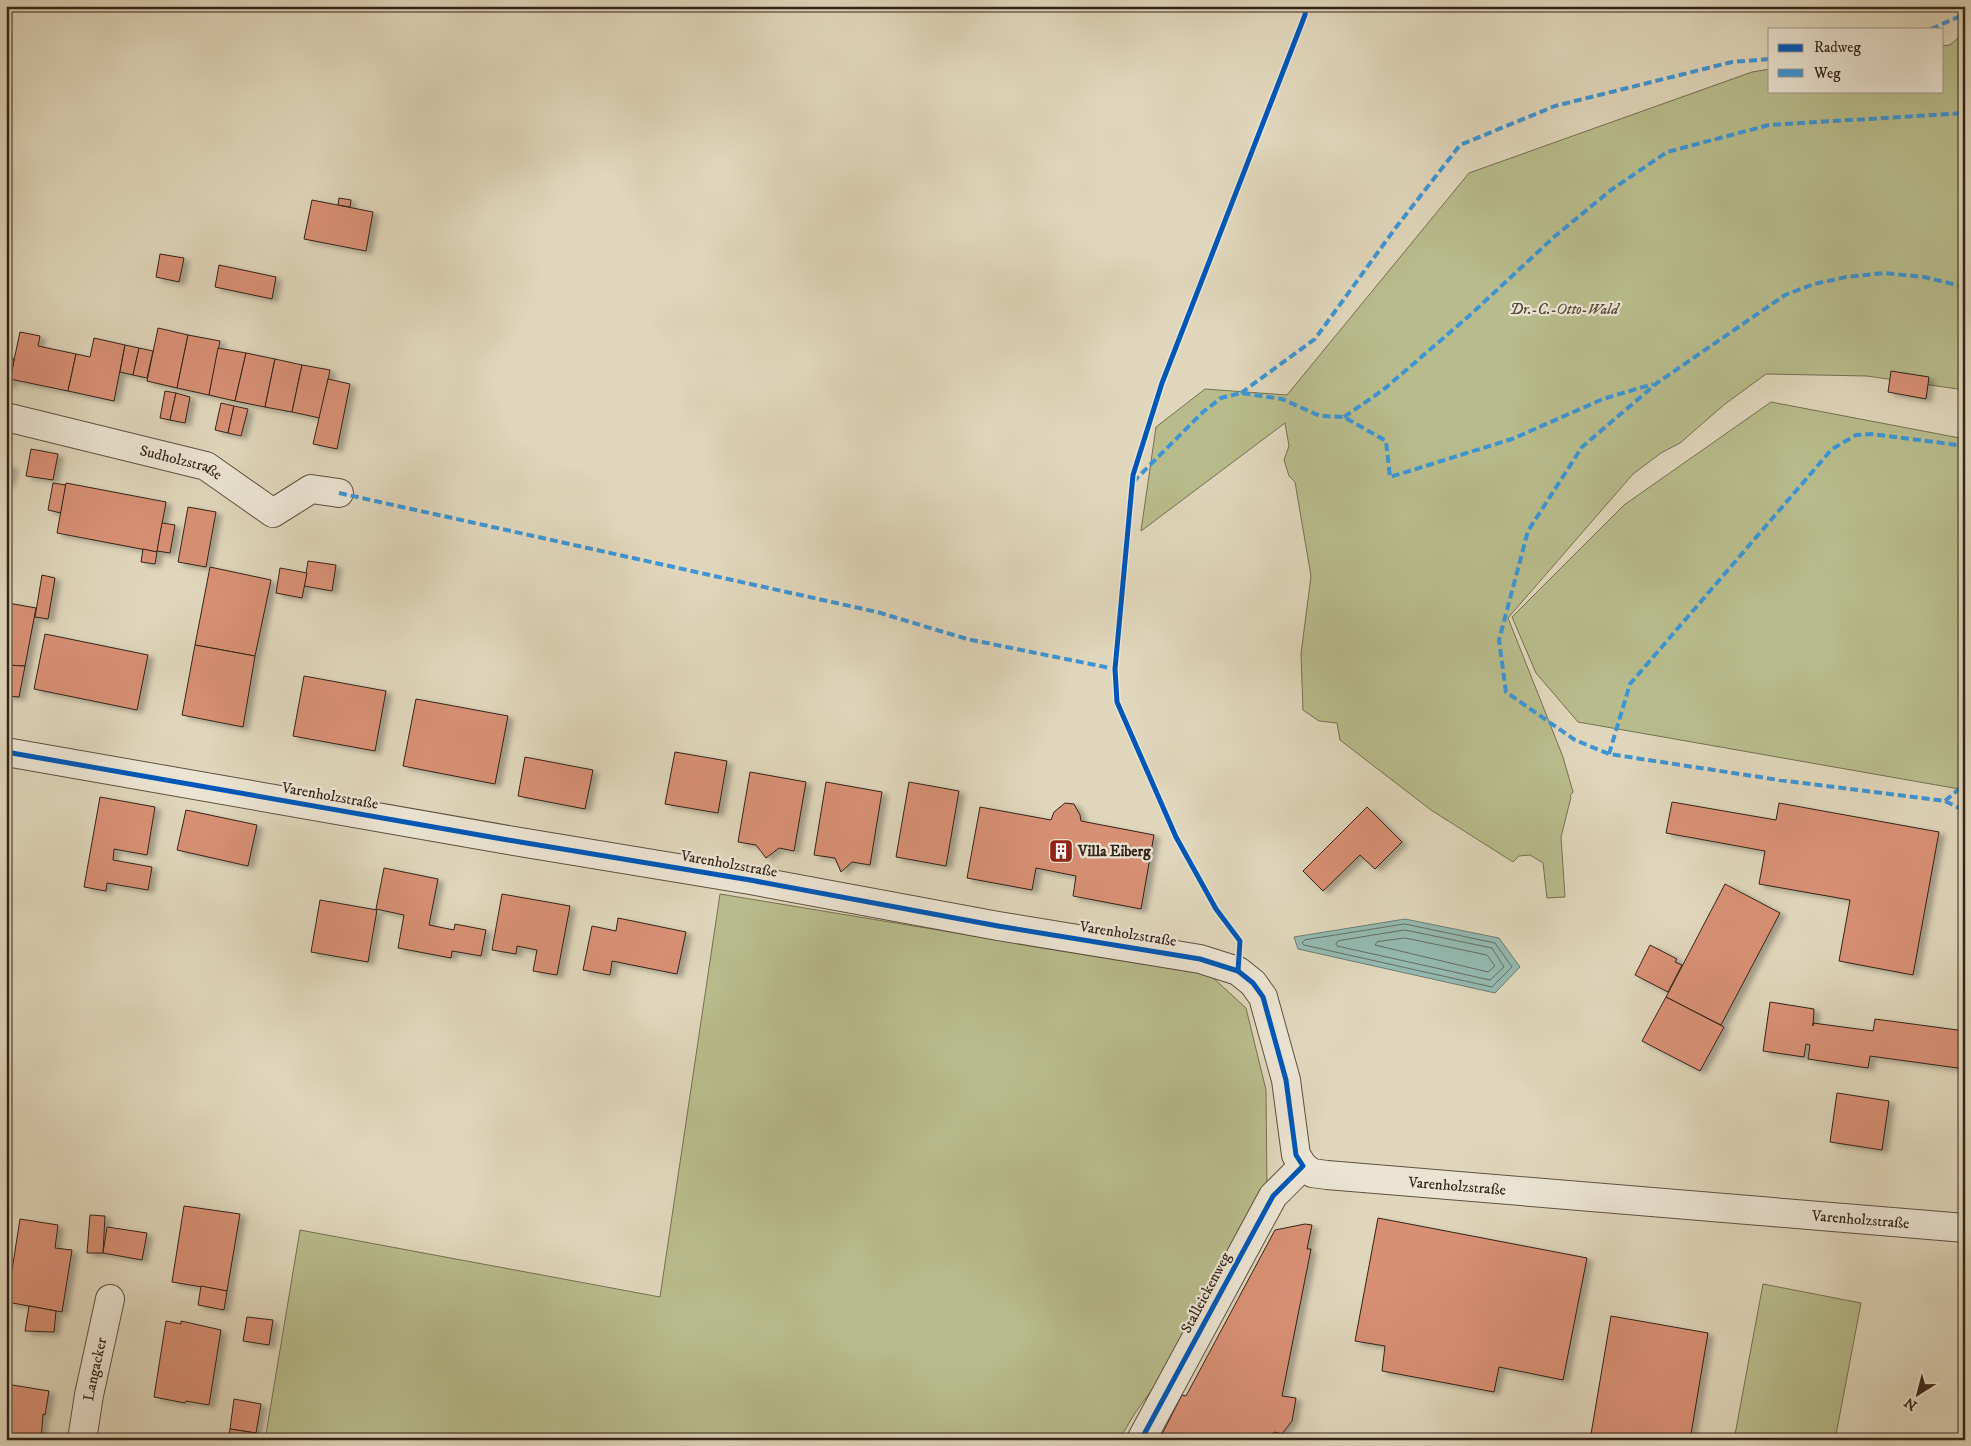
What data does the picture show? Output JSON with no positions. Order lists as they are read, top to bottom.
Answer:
{
  "streets": {
    "street": [
      "Sudholzstraße",
      "Varenholzstraße",
      "Stalleickenweg",
      "Langacker"
    ]
  },
  "crossings": [
    ["Varenholzstraße", "Stalleickenweg"]
  ],
  "parks": ["Dr.-C.-Otto-Wald"],
  "places": {
    "building": ["Villa Eiberg"]
  },
  "legend": ["Radweg", "Weg"],
  "north": "bottom left"
}
